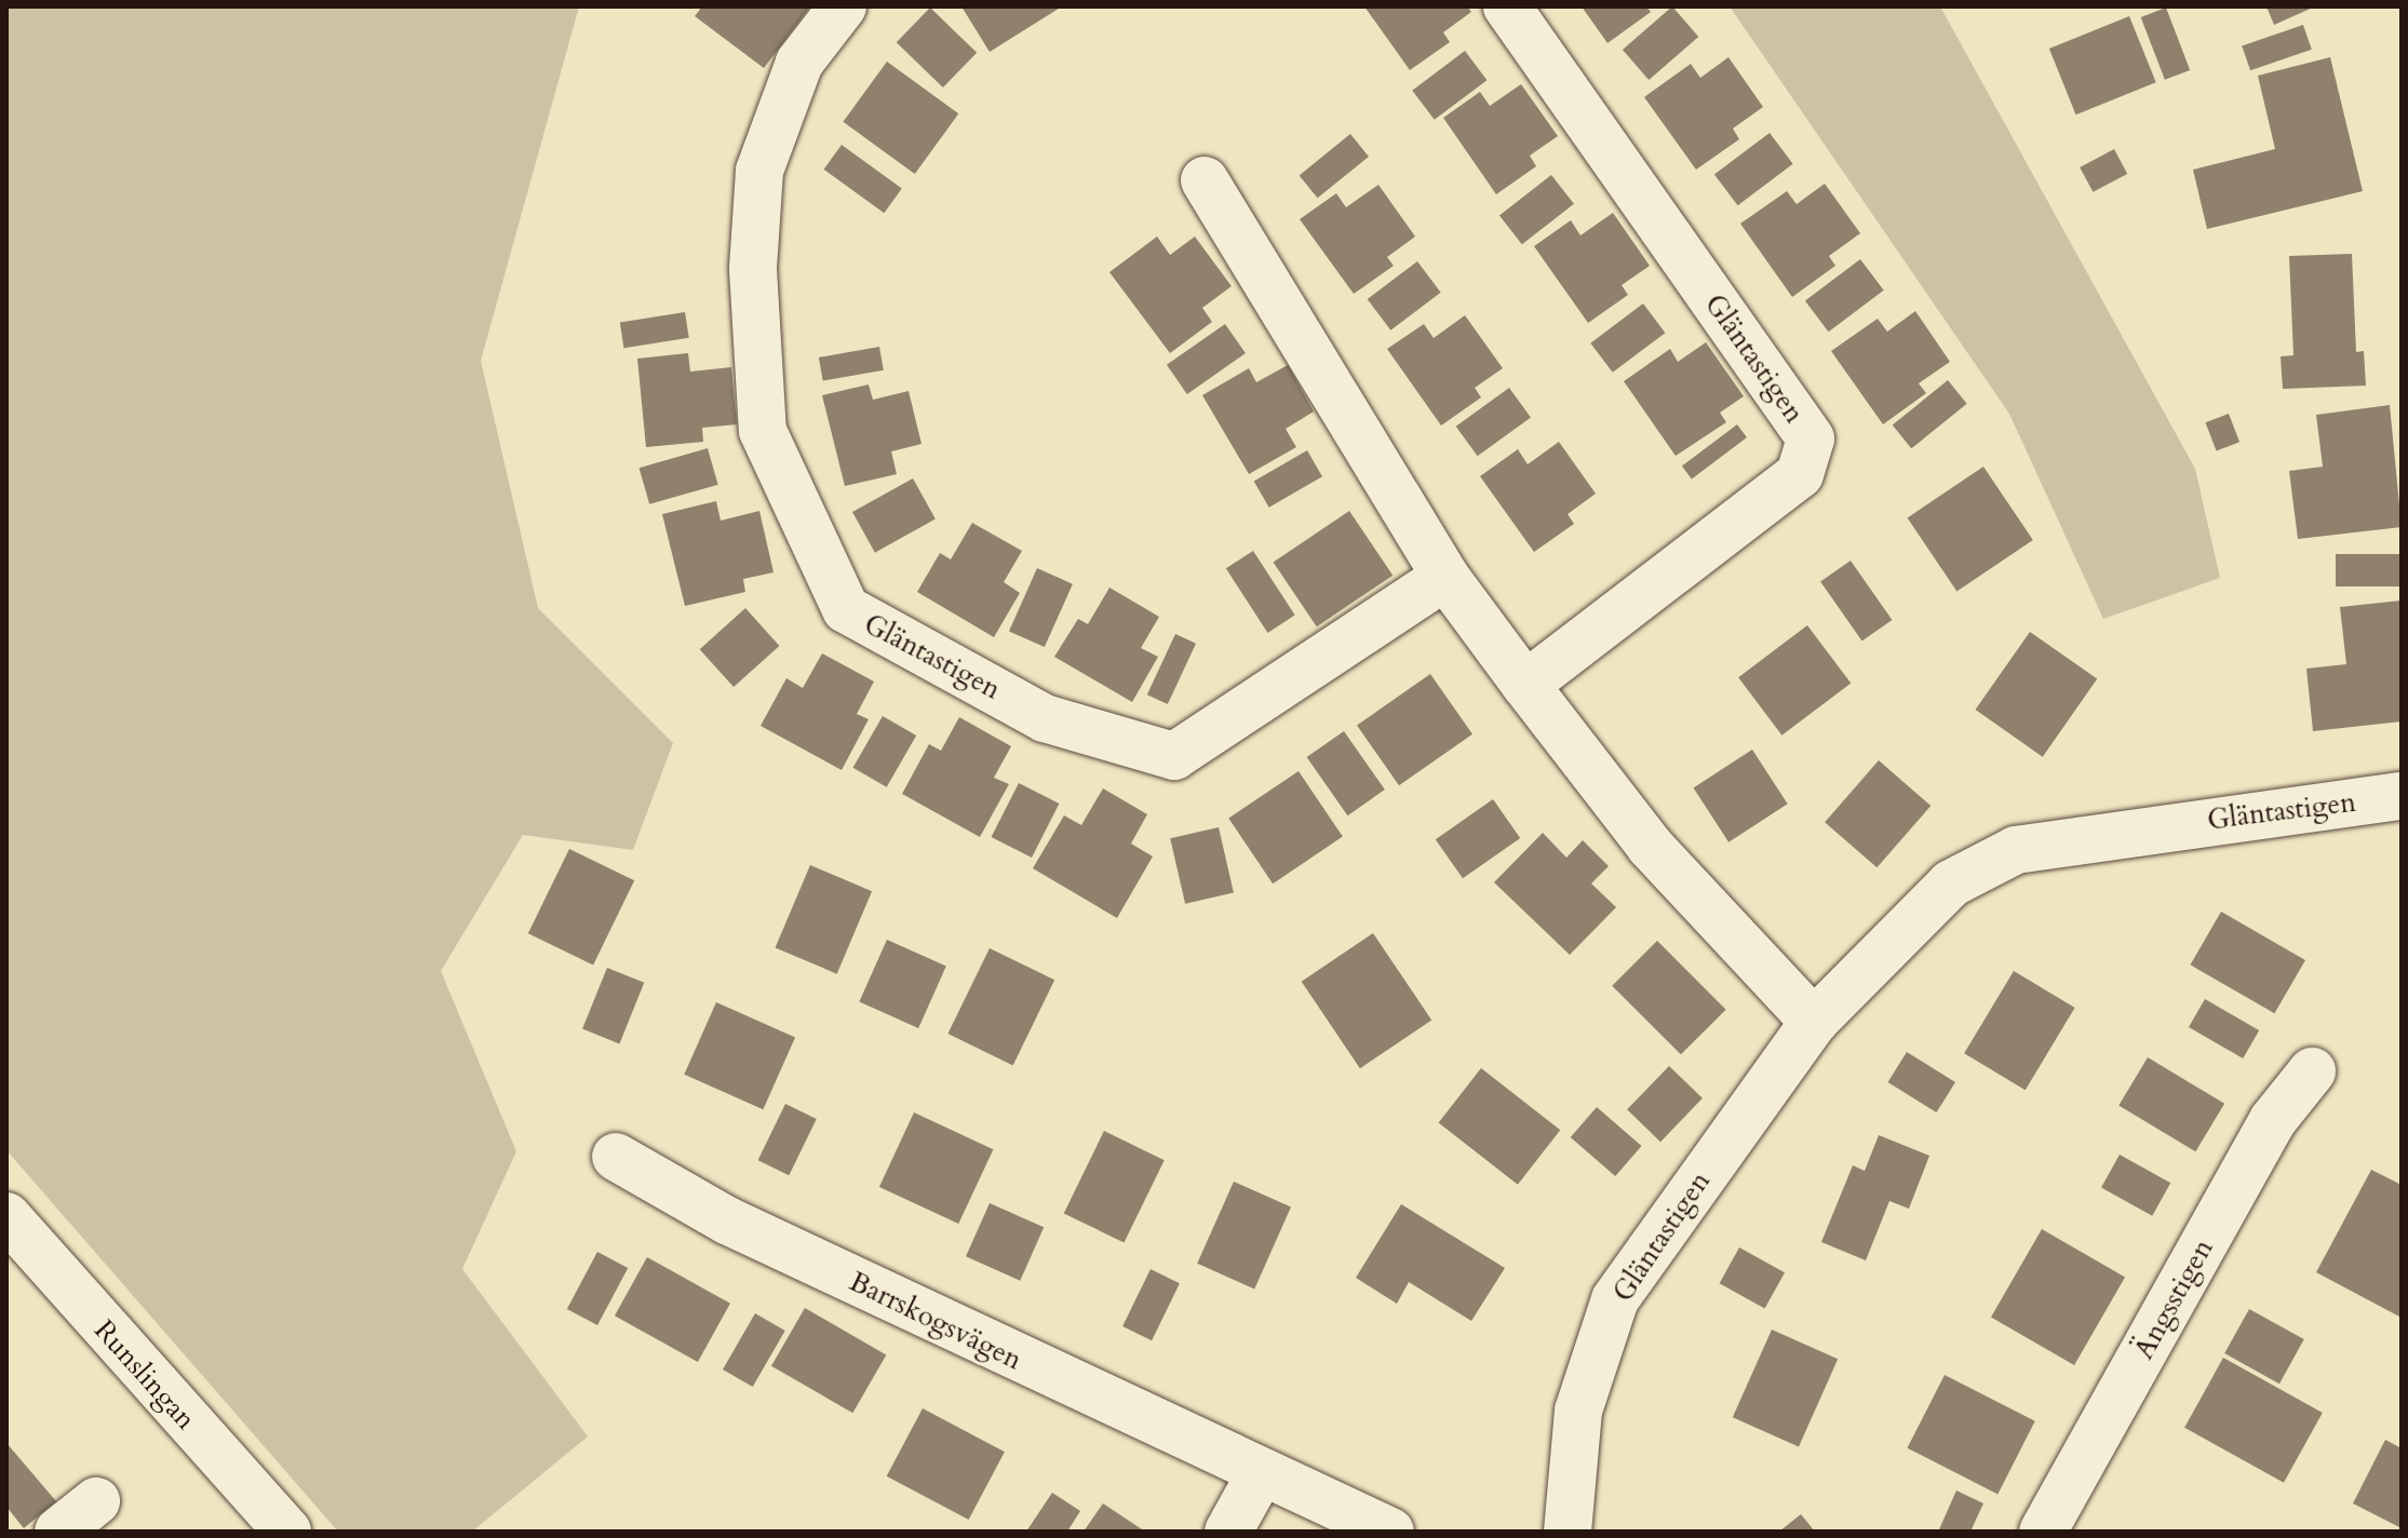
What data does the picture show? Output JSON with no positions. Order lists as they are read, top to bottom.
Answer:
{
  "streets": {
    "street": [
      "Gläntastigen",
      "Ängsstigen",
      "Barrskogsvägen",
      "Runslingan"
    ]
  }
}
